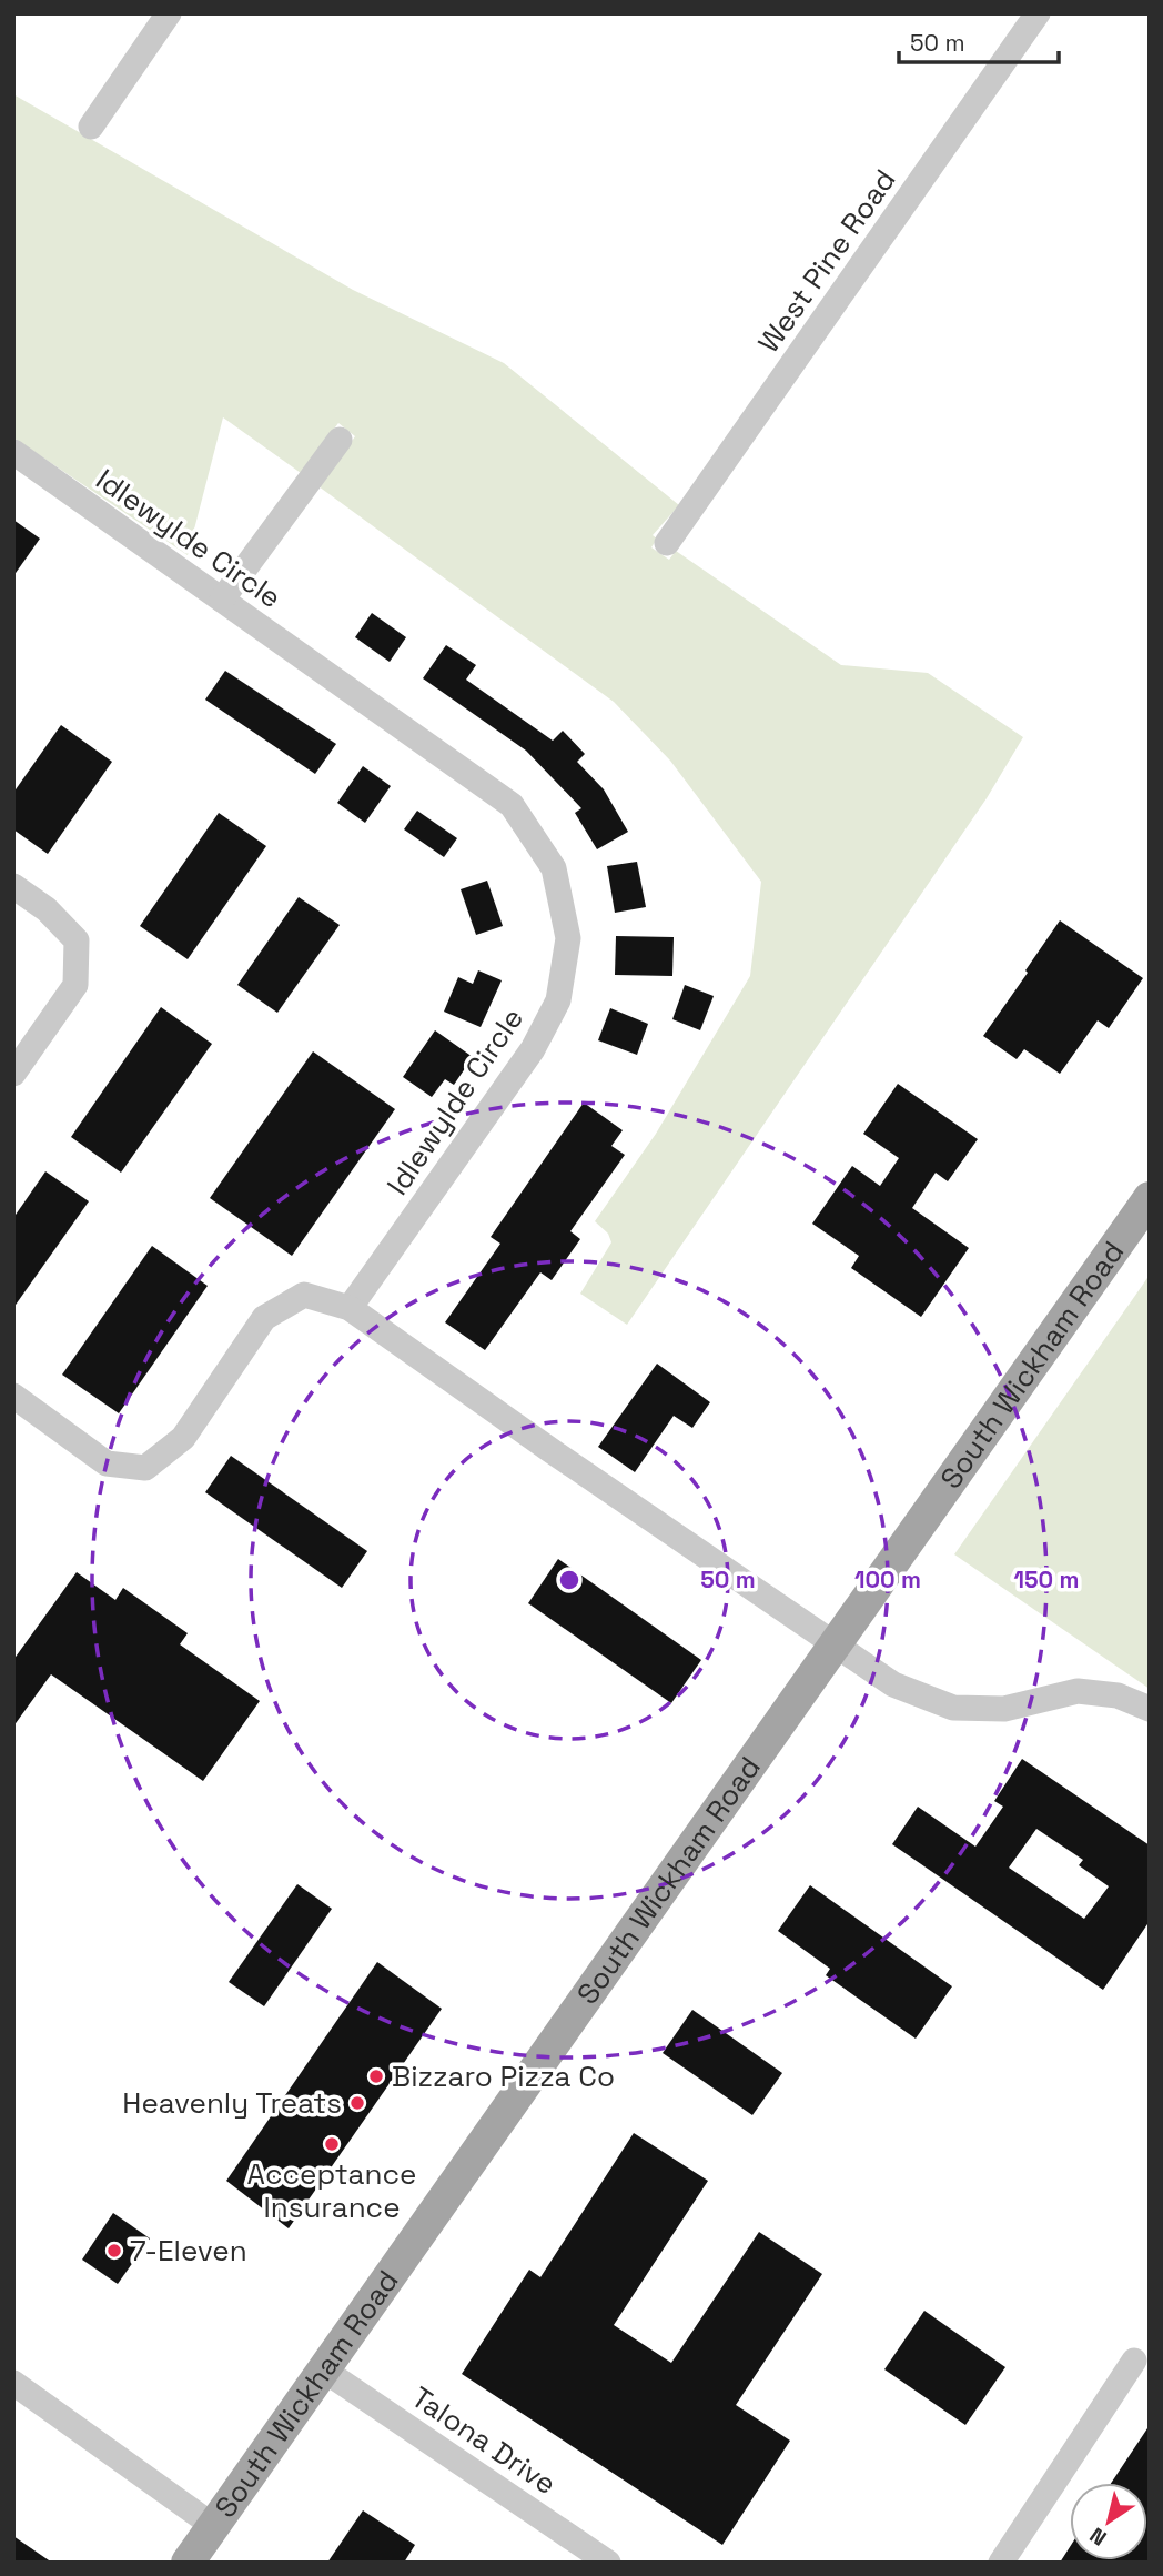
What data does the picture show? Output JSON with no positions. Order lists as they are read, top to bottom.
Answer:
{
  "streets": {
    "main road": ["South Wickham Road"],
    "street": ["West Pine Road", "Idlewylde Circle", "Talona Drive"]
  },
  "crossings": [
    ["South Wickham Road", "Talona Drive"]
  ],
  "places": [
    "Bizzaro Pizza Co",
    "Heavenly Treats",
    "Acceptance Insurance",
    "7-Eleven"
  ],
  "scale_bar": "50 m",
  "north": "bottom left",
  "rings": ["50 m", "100 m", "150 m"]
}
